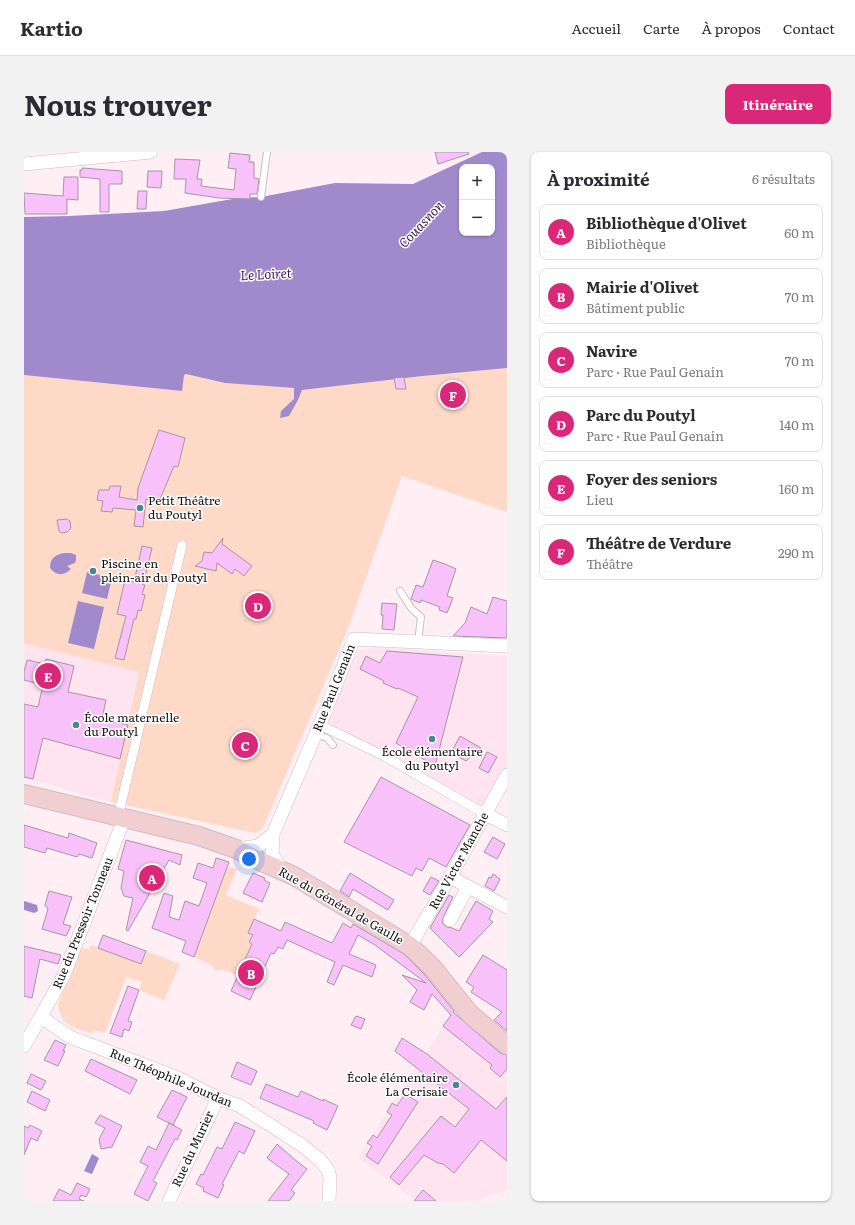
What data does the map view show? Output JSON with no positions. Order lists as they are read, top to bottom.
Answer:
{
  "streets": {
    "main road": ["Rue du Général de Gaulle"],
    "street": [
      "Rue Paul Genain",
      "Rue Victor Manche",
      "Rue du Pressoir Tonneau",
      "Rue Théophile Jourdan",
      "Rue du Murier"
    ]
  },
  "crossings": [
    ["Rue Paul Genain", "Rue du Général de Gaulle"],
    ["Rue Victor Manche", "Rue du Général de Gaulle"],
    ["Rue du Général de Gaulle", "Rue du Pressoir Tonneau"],
    ["Rue du Pressoir Tonneau", "Rue Théophile Jourdan"],
    ["Rue Théophile Jourdan", "Rue du Murier"]
  ],
  "water": ["Couasnon", "Le Loiret"],
  "places": [
    "Petit Théâtre du Poutyl",
    "Piscine en plein-air du Poutyl",
    "École maternelle du Poutyl",
    "École élémentaire du Poutyl",
    "École élémentaire La Cerisaie"
  ],
  "page": {
    "header": "Kartio",
    "nav": [
      "Accueil",
      "Carte",
      "À propos",
      "Contact"
    ],
    "title": "Nous trouver",
    "buttons": "Itinéraire",
    "heading": ["À proximité", "6 résultats"],
    "map_buttons": ["+", "−"],
    "list": [
      {
        "mark": "A",
        "name": "Bibliothèque d'Olivet",
        "note": "Bibliothèque",
        "value": "60 m"
      },
      {
        "mark": "B",
        "name": "Mairie d'Olivet",
        "note": "Bâtiment public",
        "value": "70 m"
      },
      {
        "mark": "C",
        "name": "Navire",
        "note": "Parc · Rue Paul Genain",
        "value": "70 m"
      },
      {
        "mark": "D",
        "name": "Parc du Poutyl",
        "note": "Parc · Rue Paul Genain",
        "value": "140 m"
      },
      {
        "mark": "E",
        "name": "Foyer des seniors",
        "note": "Lieu",
        "value": "160 m"
      },
      {
        "mark": "F",
        "name": "Théâtre de Verdure",
        "note": "Théâtre",
        "value": "290 m"
      }
    ],
    "pins": [
      "F",
      "D",
      "E",
      "C",
      "A",
      "B"
    ]
  }
}
